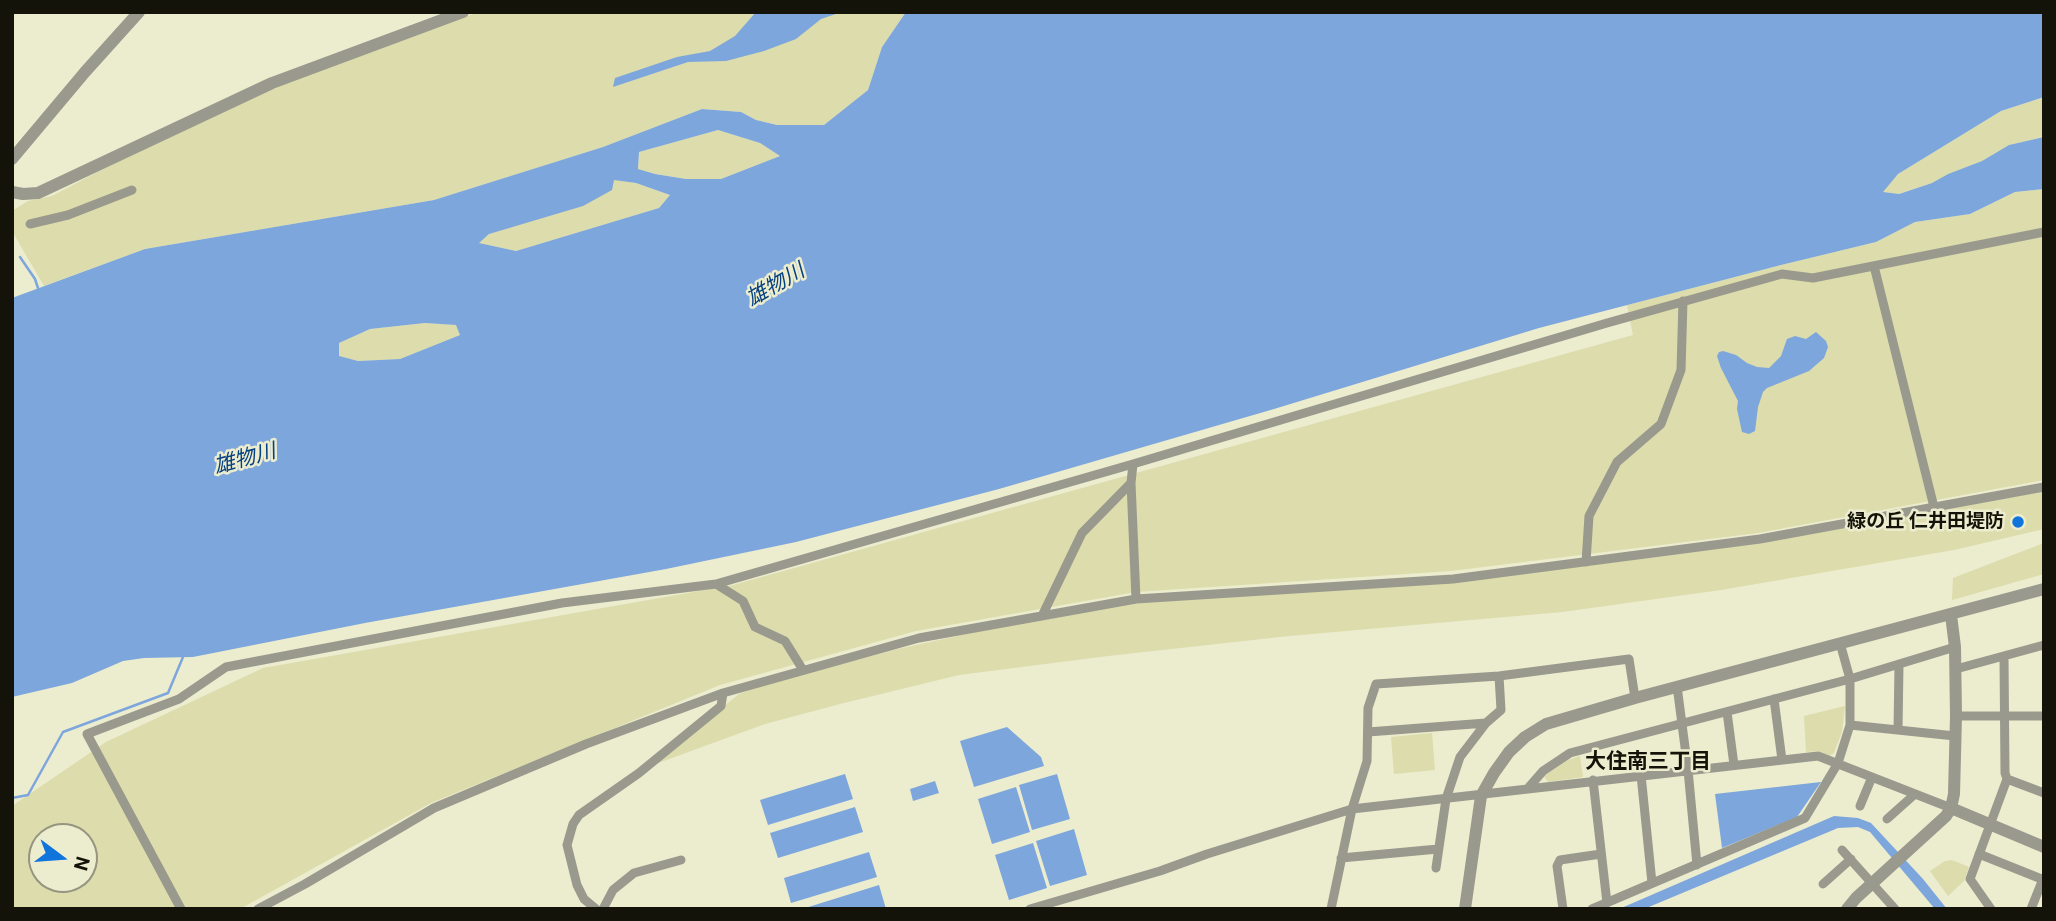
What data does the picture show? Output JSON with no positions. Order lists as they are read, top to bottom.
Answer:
{
  "districts": ["大住南三丁目"],
  "water": ["雄物川"],
  "places": ["緑の丘 仁井田堤防"],
  "north": "right"
}
